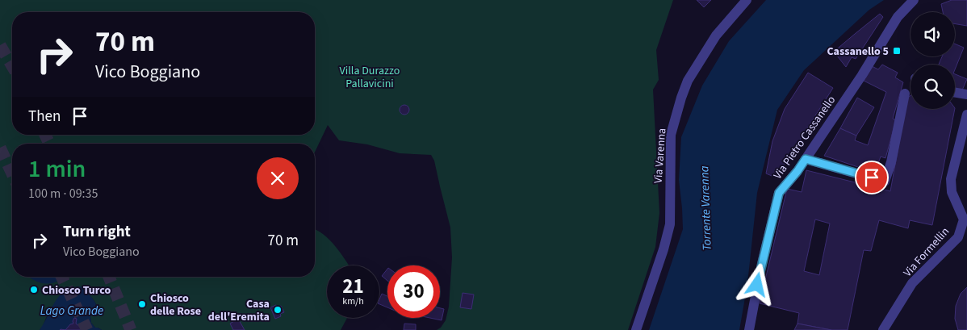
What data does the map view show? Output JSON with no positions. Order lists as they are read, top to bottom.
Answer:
{
  "streets": {
    "street": ["Via Pietro Cassanello", "Via Varenna", "Via Formellin"]
  },
  "water": ["Torrente Varenna", "Lago Grande"],
  "parks": ["Villa Durazzo Pallavicini"],
  "places": {
    "transit": ["Cassanello 5"],
    "other": ["Chiosco Turco", "Chiosco delle Rose", "Casa dell'Eremita"]
  },
  "page": {
    "turn": ["70 m", "Vico Boggiano"],
    "then": "Then",
    "heading": ["1 min", "100 m · 09:35"],
    "list": [
      {
        "name": "Turn right",
        "note": "Vico Boggiano",
        "value": "70 m"
      }
    ],
    "speed": "21 km/h",
    "limit": "30"
  }
}
